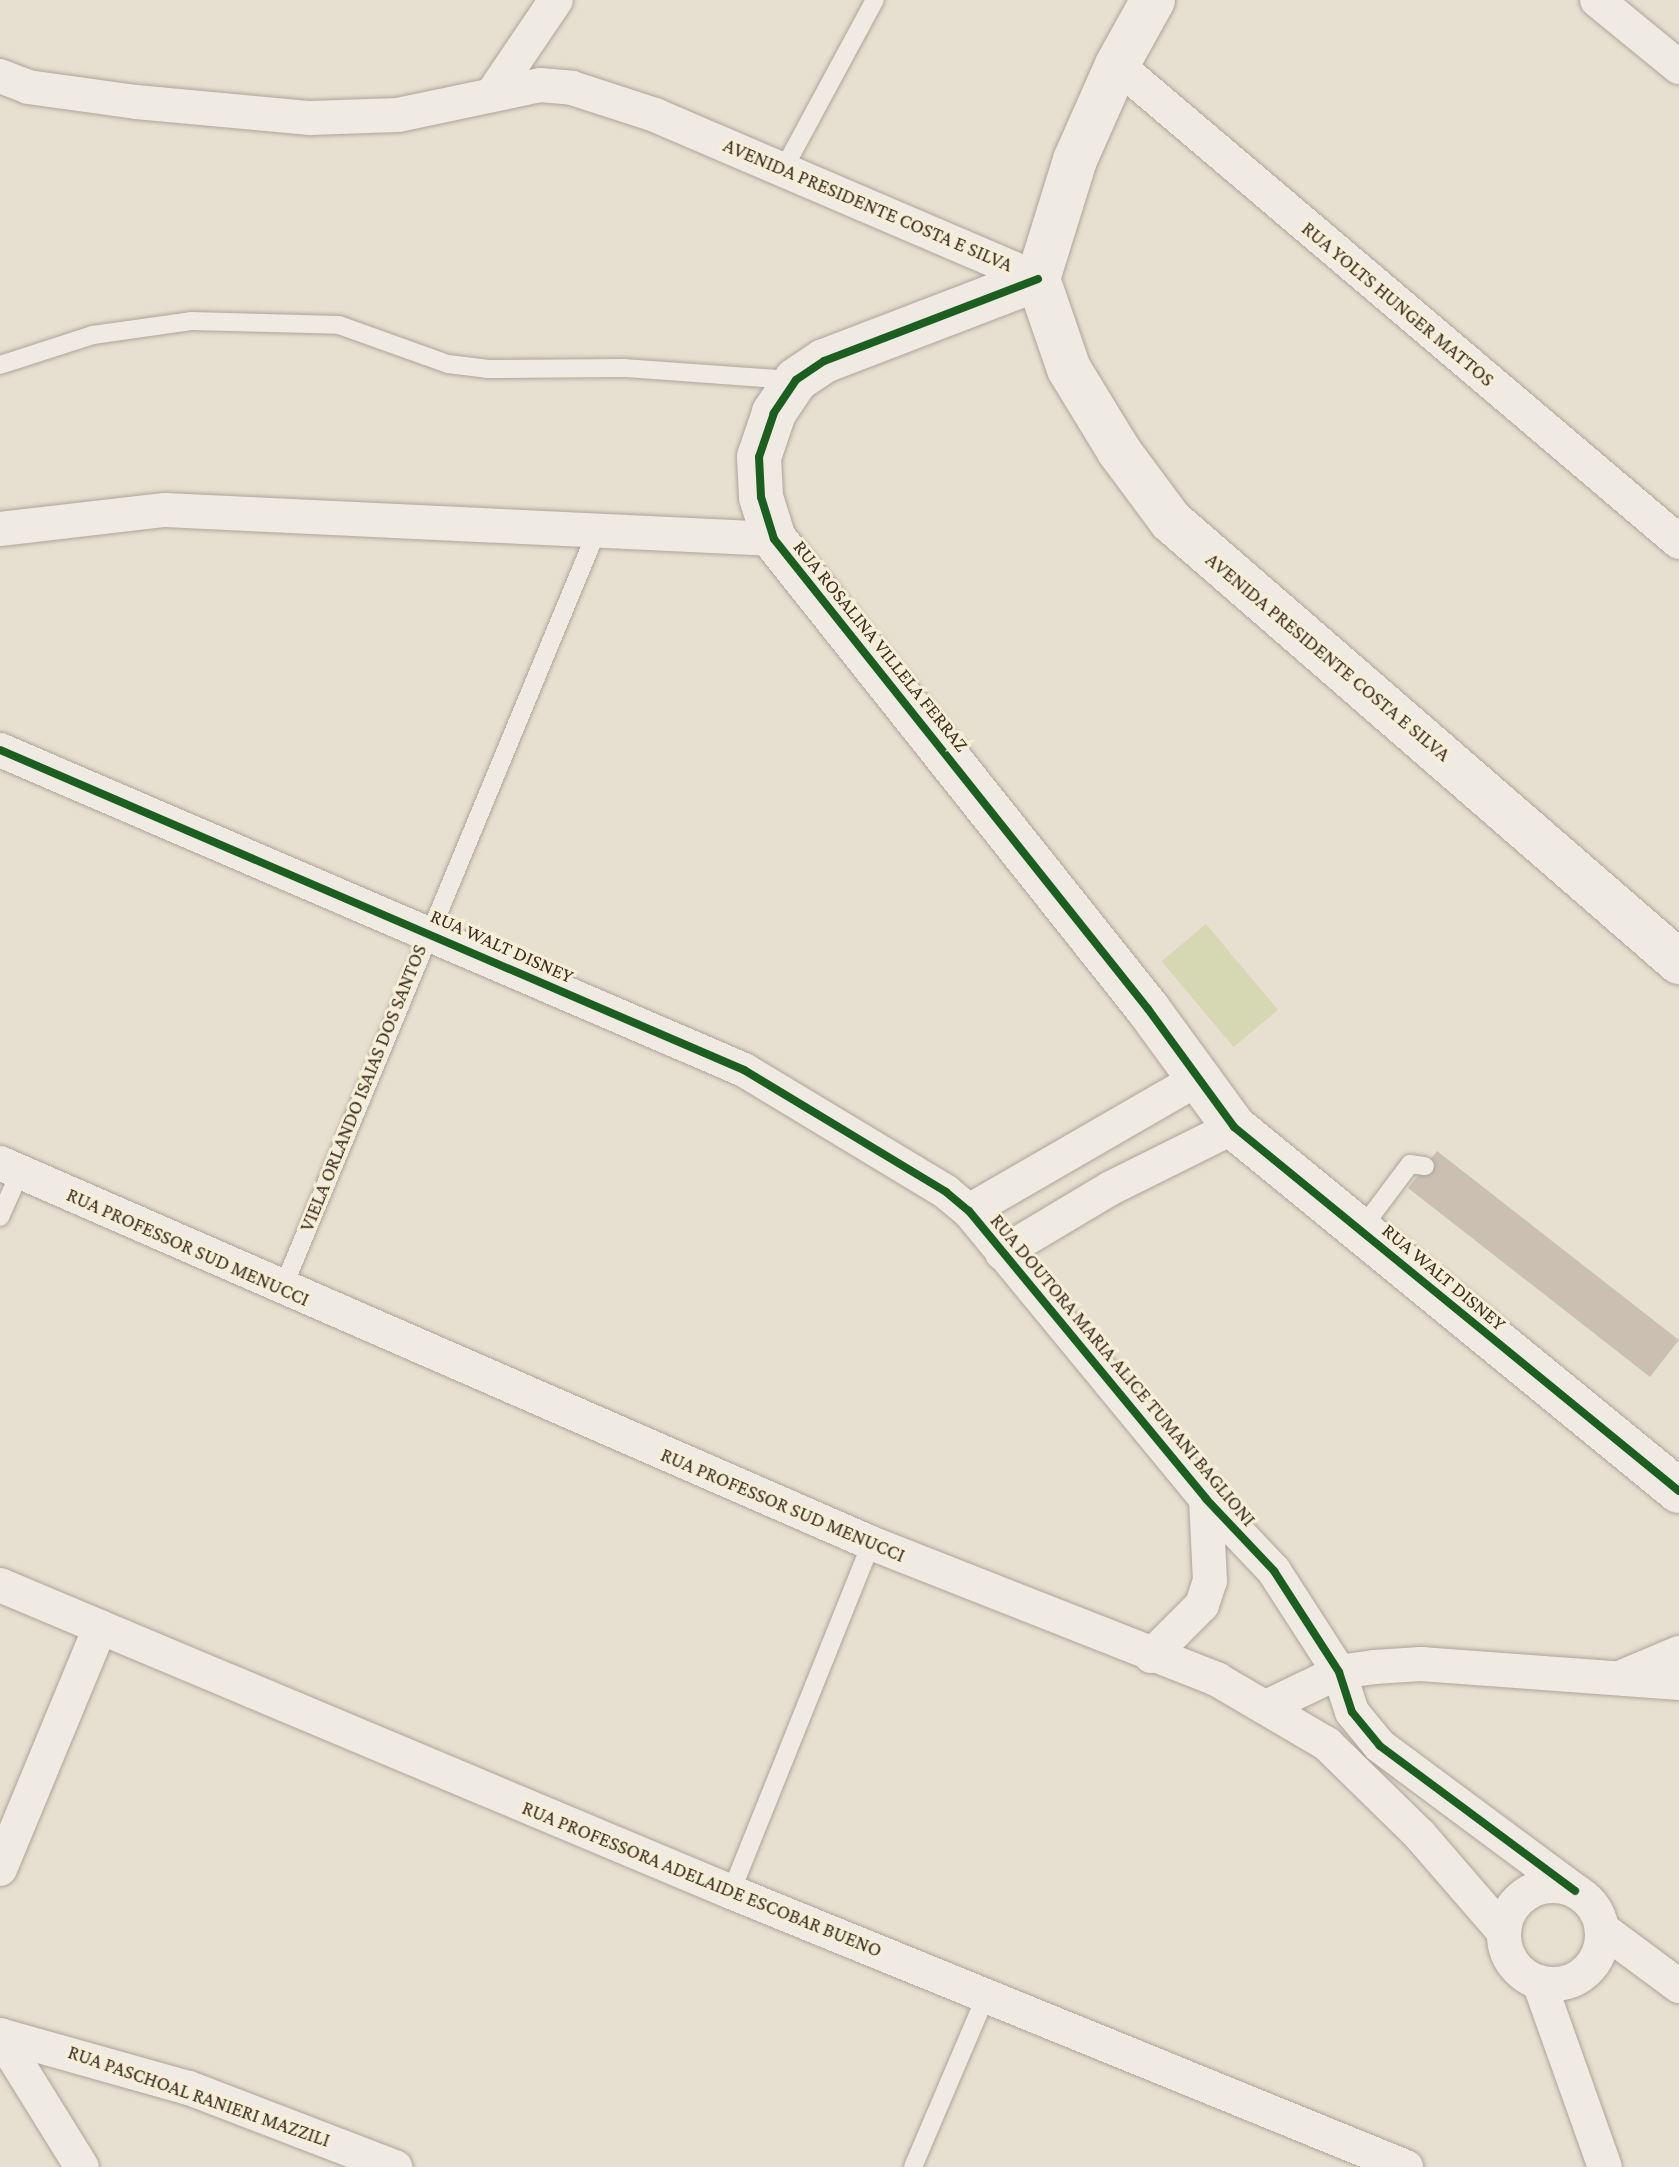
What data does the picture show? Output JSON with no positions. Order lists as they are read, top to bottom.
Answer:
{
  "streets": {
    "street": [
      "AVENIDA PRESIDENTE COSTA E SILVA",
      "RUA YOLTS HUNGER MATTOS",
      "RUA ROSALINA VILLELA FERRAZ",
      "RUA WALT DISNEY",
      "RUA PROFESSOR SUD MENUCCI",
      "RUA DOUTORA MARIA ALICE TUMANI BAGLIONI",
      "RUA PROFESSORA ADELAIDE ESCOBAR BUENO",
      "RUA PASCHOAL RANIERI MAZZILI"
    ],
    "lane": ["VIELA ORLANDO ISAIAS DOS SANTOS"]
  },
  "crossings": [
    ["AVENIDA PRESIDENTE COSTA E SILVA", "RUA ROSALINA VILLELA FERRAZ"],
    ["RUA ROSALINA VILLELA FERRAZ", "RUA WALT DISNEY"],
    ["RUA ROSALINA VILLELA FERRAZ", "VIELA ORLANDO ISAIAS DOS SANTOS"],
    ["RUA WALT DISNEY", "VIELA ORLANDO ISAIAS DOS SANTOS"],
    ["RUA WALT DISNEY", "RUA DOUTORA MARIA ALICE TUMANI BAGLIONI"],
    ["VIELA ORLANDO ISAIAS DOS SANTOS", "RUA PROFESSOR SUD MENUCCI"],
    ["RUA PROFESSOR SUD MENUCCI", "RUA DOUTORA MARIA ALICE TUMANI BAGLIONI"]
  ]
}
